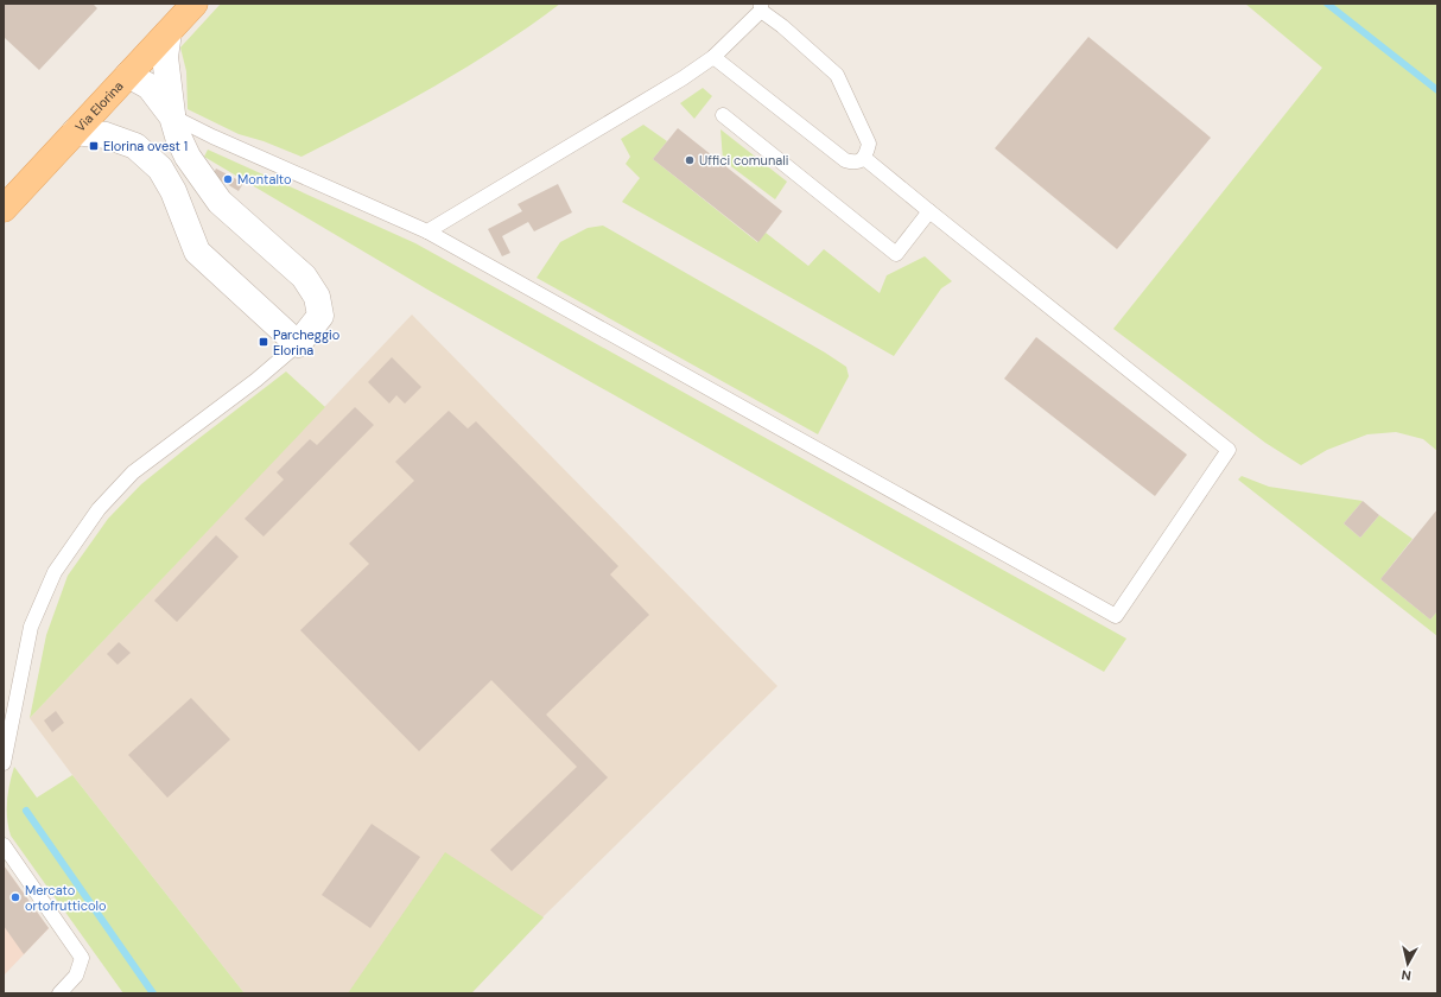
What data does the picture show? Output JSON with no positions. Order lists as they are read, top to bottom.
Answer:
{
  "streets": {
    "main road": ["Via Elorina"]
  },
  "places": {
    "transit": ["Elorina ovest 1", "Parcheggio Elorina"],
    "other": ["Uffici comunali", "Montalto", "Mercato ortofrutticolo"]
  },
  "north": "bottom"
}
